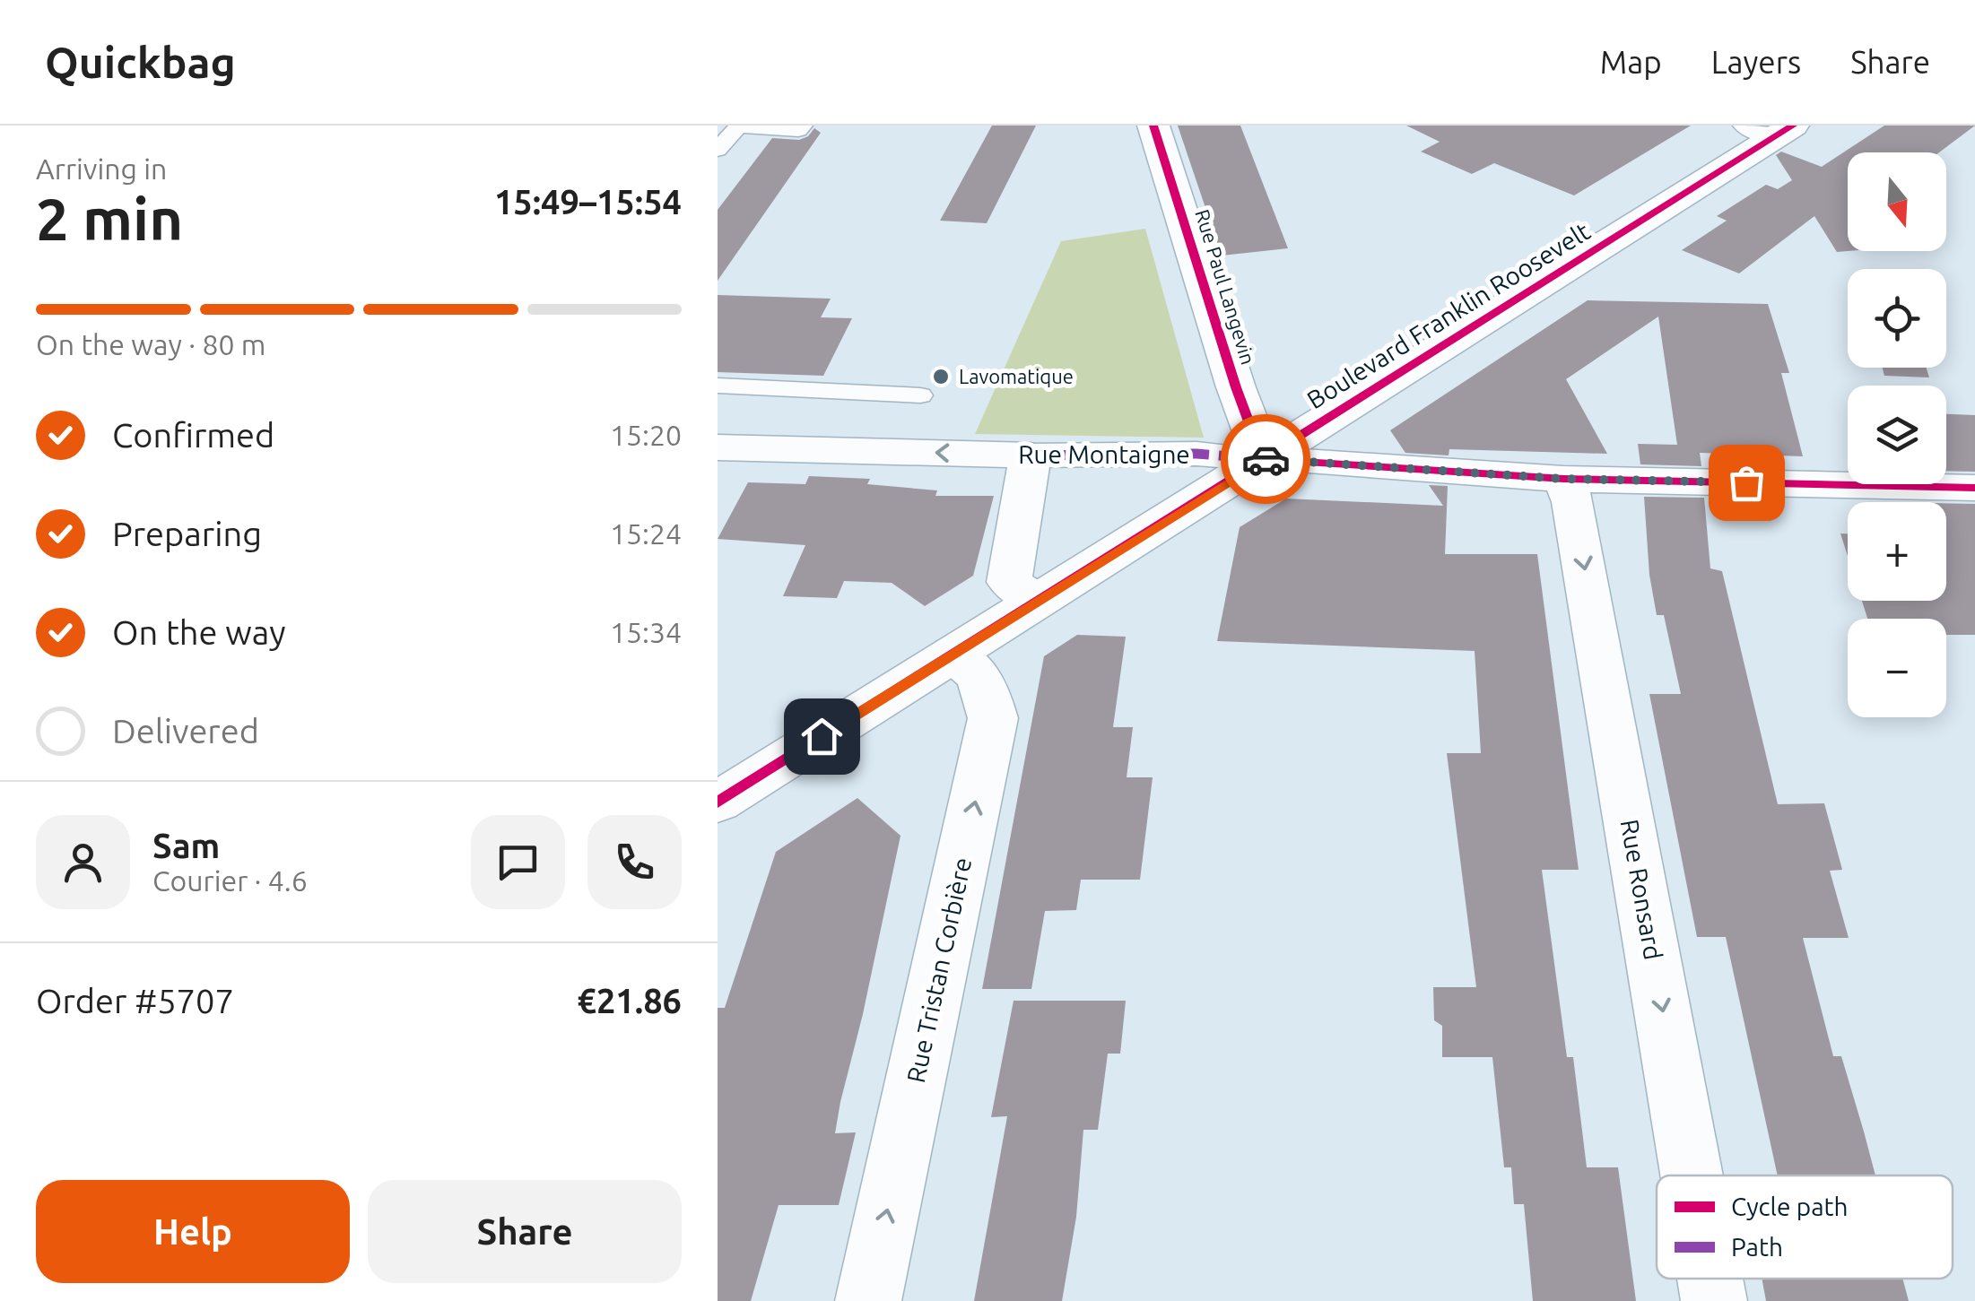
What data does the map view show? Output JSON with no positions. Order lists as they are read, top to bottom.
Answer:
{
  "streets": {
    "street": [
      "Rue Paul Langevin",
      "Boulevard Franklin Roosevelt",
      "Rue Montaigne",
      "Rue Ronsard",
      "Rue Tristan Corbière"
    ]
  },
  "crossings": [
    ["Rue Paul Langevin", "Boulevard Franklin Roosevelt"],
    ["Rue Paul Langevin", "Rue Montaigne"],
    ["Boulevard Franklin Roosevelt", "Rue Montaigne"],
    ["Boulevard Franklin Roosevelt", "Rue Tristan Corbière"],
    ["Rue Montaigne", "Rue Ronsard"]
  ],
  "one_way": ["Rue Ronsard", "Rue Tristan Corbière"],
  "places": ["Lavomatique"],
  "legend": ["Cycle path", "Path"],
  "north": "bottom",
  "page": {
    "header": "Quickbag",
    "nav": ["Map", "Layers", "Share"],
    "heading": ["2 min", "Arriving in", "15:49–15:54"],
    "panel": [
      "Sam",
      "Courier · 4.6",
      "Order #5707",
      "€21.86"
    ],
    "map_buttons": ["+", "−"],
    "bar": "On the way · 80 m",
    "list": [
      ["Confirmed", "15:20"],
      ["Preparing", "15:24"],
      ["On the way", "15:34"],
      "Delivered"
    ],
    "buttons": ["Help", "Share"]
  }
}
